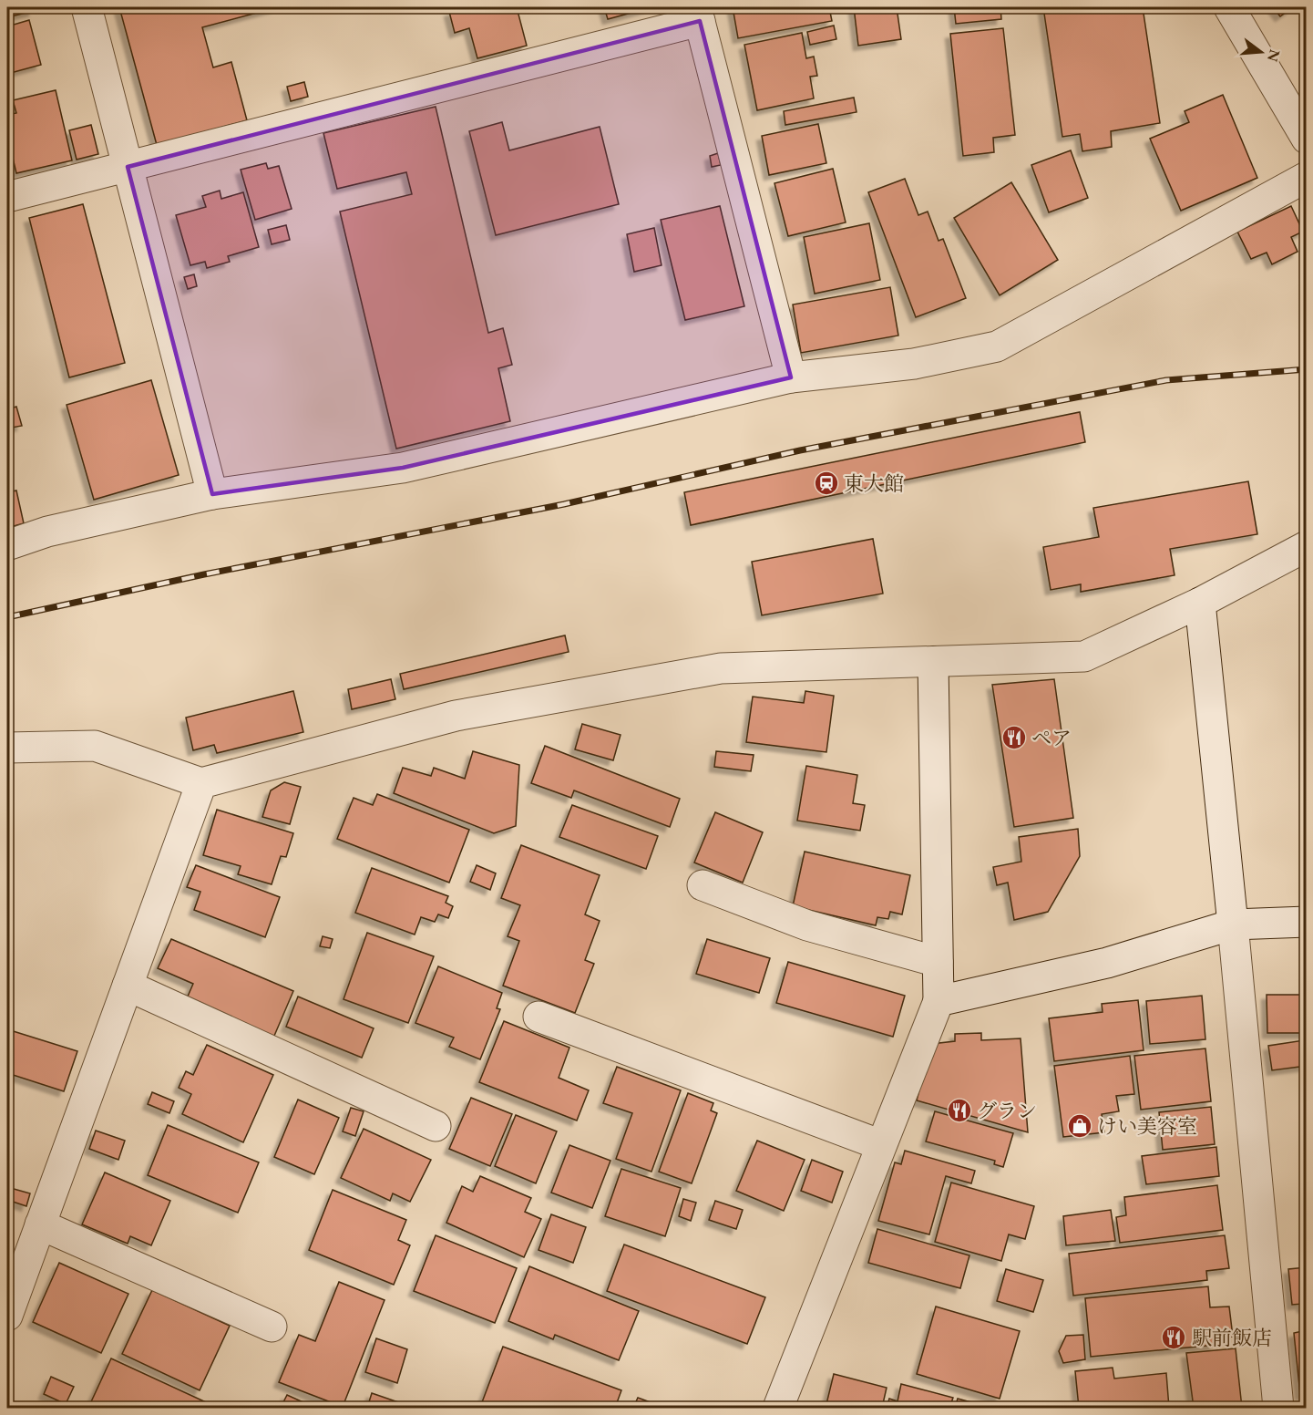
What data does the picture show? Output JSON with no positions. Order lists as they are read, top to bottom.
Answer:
{
  "places": {
    "station": ["東大館"],
    "restaurant": ["ペア", "グラン", "駅前飯店"],
    "shop": ["けい美容室"]
  },
  "north": "right"
}
